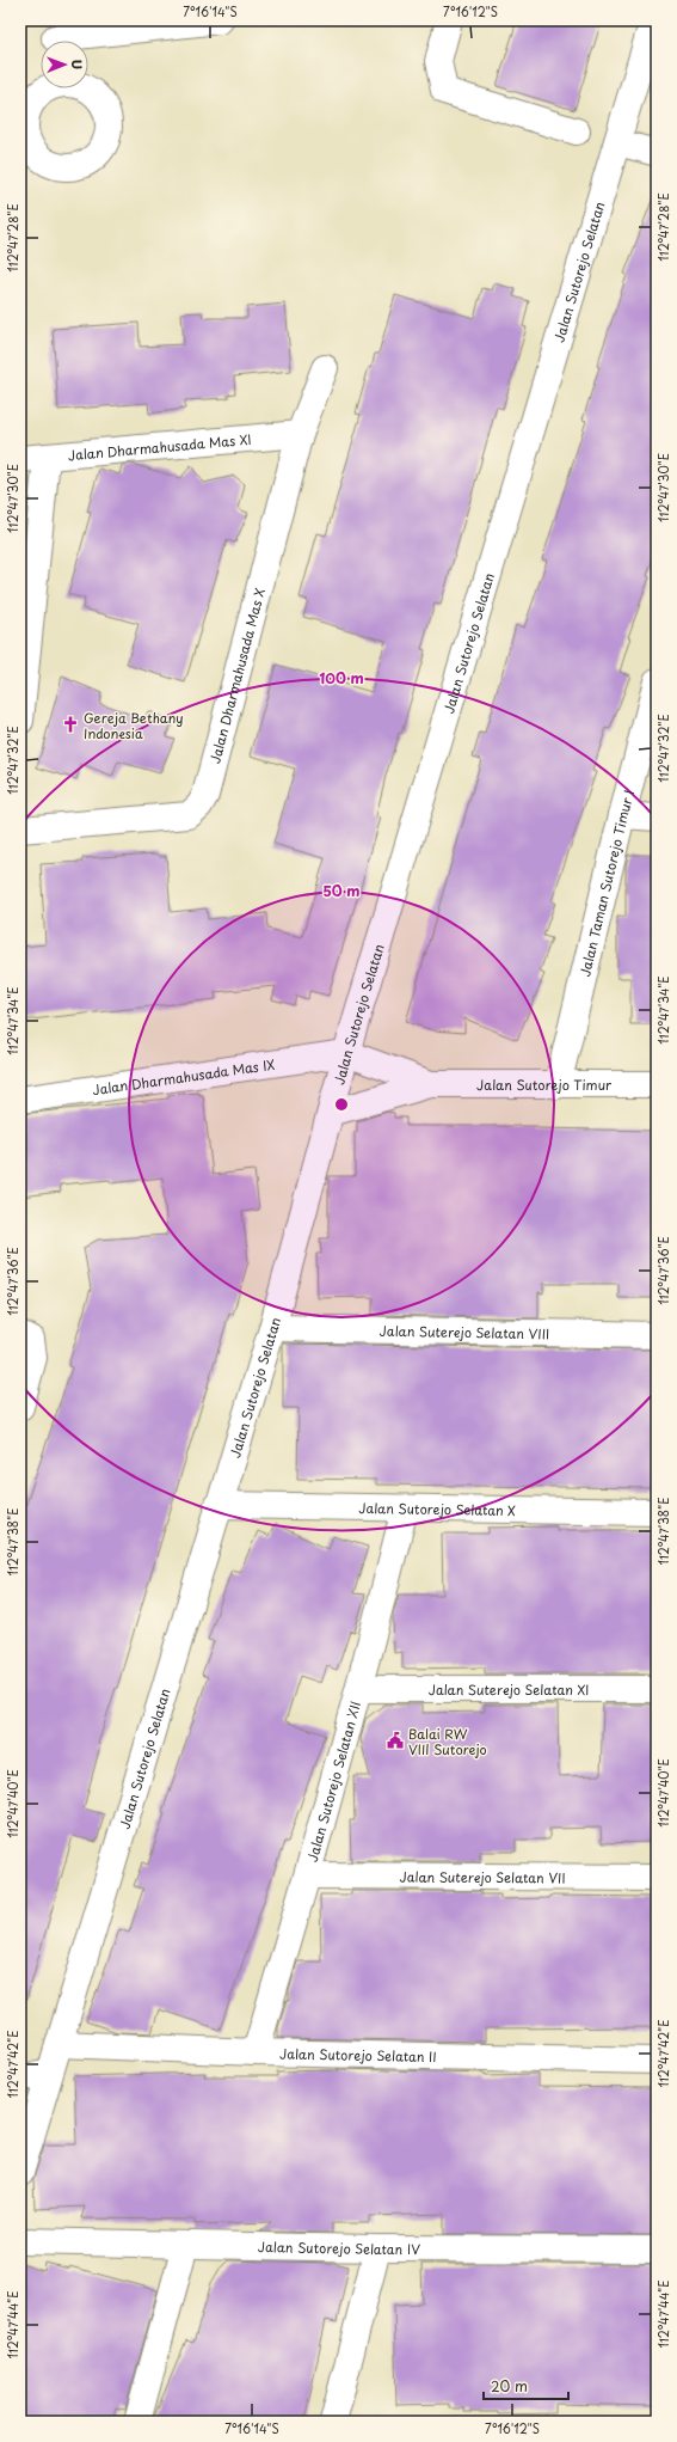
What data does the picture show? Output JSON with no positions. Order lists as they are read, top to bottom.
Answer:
{
  "streets": {
    "street": [
      "Jalan Sutorejo Selatan",
      "Jalan Dharmahusada Mas XI",
      "Jalan Dharmahusada Mas X",
      "Jalan Taman Sutorejo Timur I",
      "Jalan Dharmahusada Mas IX",
      "Jalan Sutorejo Timur",
      "Jalan Suterejo Selatan VIII",
      "Jalan Sutorejo Selatan X",
      "Jalan Suterejo Selatan XI",
      "Jalan Sutorejo Selatan XII",
      "Jalan Suterejo Selatan VII",
      "Jalan Sutorejo Selatan II",
      "Jalan Sutorejo Selatan IV"
    ]
  },
  "crossings": [
    ["Jalan Sutorejo Selatan", "Jalan Dharmahusada Mas IX"],
    ["Jalan Sutorejo Selatan", "Jalan Sutorejo Timur"],
    ["Jalan Sutorejo Selatan", "Jalan Suterejo Selatan VIII"],
    ["Jalan Sutorejo Selatan", "Jalan Sutorejo Selatan X"],
    ["Jalan Sutorejo Selatan", "Jalan Sutorejo Selatan II"],
    ["Jalan Dharmahusada Mas XI", "Jalan Dharmahusada Mas X"],
    ["Jalan Taman Sutorejo Timur I", "Jalan Sutorejo Timur"],
    ["Jalan Dharmahusada Mas IX", "Jalan Sutorejo Timur"],
    ["Jalan Sutorejo Selatan X", "Jalan Sutorejo Selatan XII"],
    ["Jalan Suterejo Selatan XI", "Jalan Sutorejo Selatan XII"],
    ["Jalan Sutorejo Selatan XII", "Jalan Suterejo Selatan VII"],
    ["Jalan Sutorejo Selatan XII", "Jalan Sutorejo Selatan II"]
  ],
  "places": {
    "church": ["Gereja Bethany Indonesia"],
    "public building": ["Balai RW VIII Sutorejo"]
  },
  "scale_bar": "20 m",
  "north": "right",
  "coordinates": [
    "7°16'14\"S",
    "7°16'12\"S",
    "112°47'28\"E",
    "112°47'30\"E",
    "112°47'32\"E",
    "112°47'34\"E",
    "112°47'36\"E",
    "112°47'38\"E",
    "112°47'40\"E",
    "112°47'42\"E",
    "112°47'44\"E"
  ],
  "rings": ["100 m", "50 m"]
}
